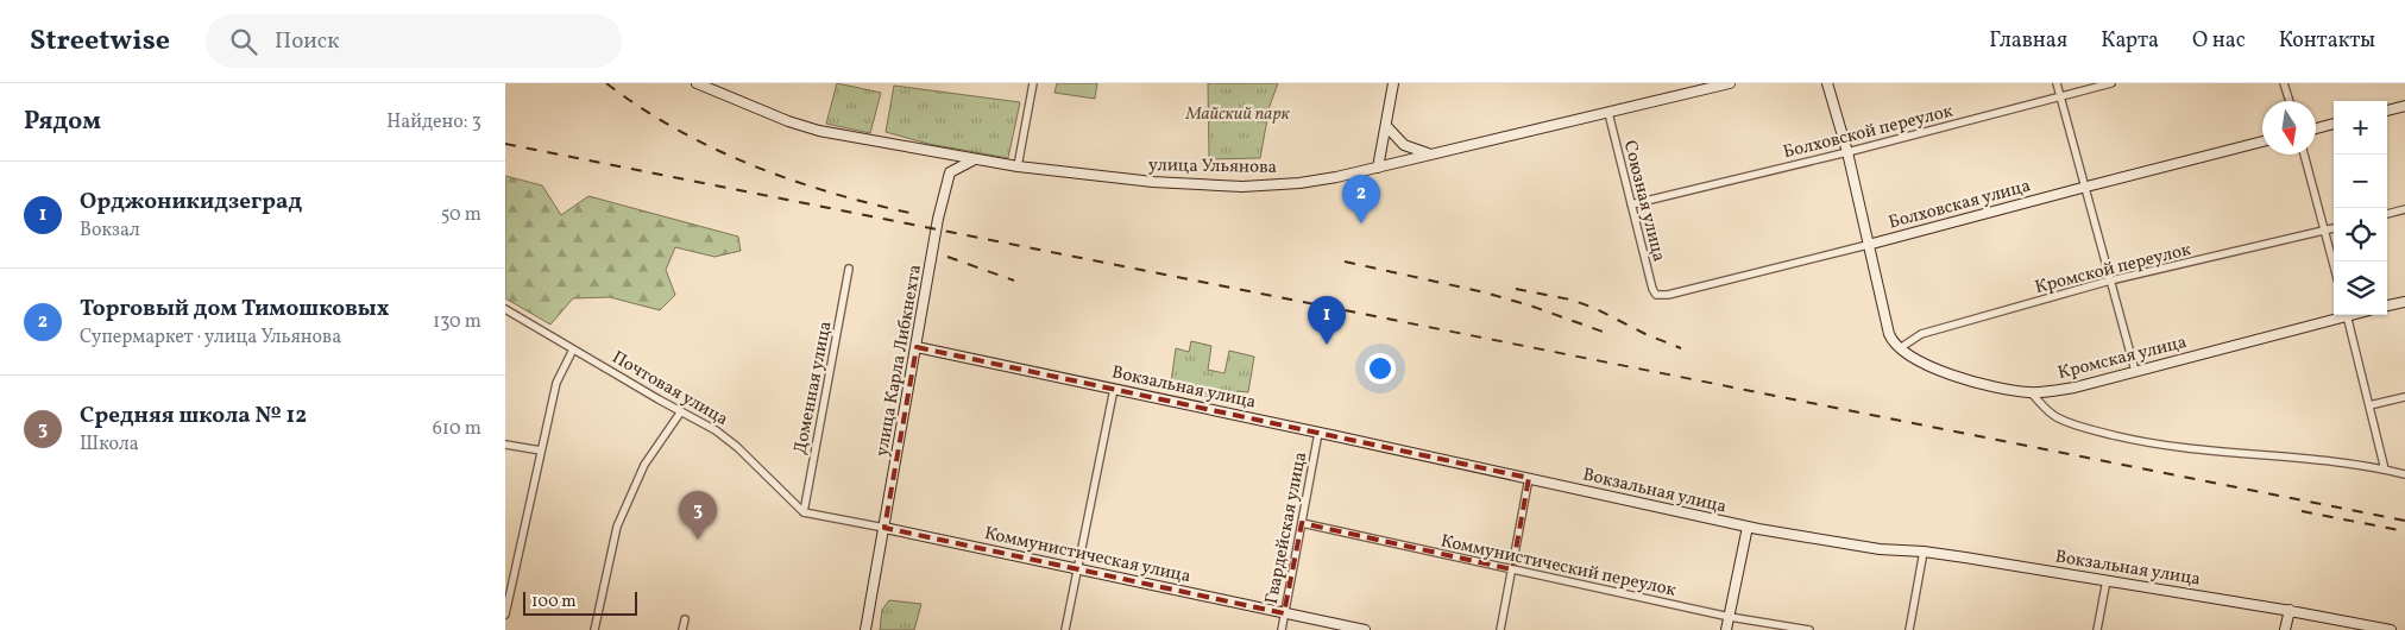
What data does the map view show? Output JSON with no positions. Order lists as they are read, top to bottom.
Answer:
{
  "streets": {
    "main road": [
      "улица Ульянова",
      "Болховская улица",
      "Кромская улица",
      "улица Карла Либкнехта",
      "Вокзальная улица",
      "Коммунистическая улица"
    ],
    "street": [
      "Болховской переулок",
      "Союзная улица",
      "Кромской переулок",
      "Почтовая улица",
      "Доменная улица",
      "Гвардейская улица",
      "Коммунистический переулок"
    ]
  },
  "crossings": [
    ["Болховской переулок", "Союзная улица"],
    ["улица Ульянова", "Союзная улица"],
    ["Союзная улица", "Болховская улица"],
    ["Болховская улица", "Кромская улица"],
    ["Кромской переулок", "Кромская улица"],
    ["улица Карла Либкнехта", "Вокзальная улица"],
    ["улица Карла Либкнехта", "Коммунистическая улица"],
    ["Вокзальная улица", "Гвардейская улица"],
    ["Почтовая улица", "Доменная улица"],
    ["Почтовая улица", "Коммунистическая улица"],
    ["Доменная улица", "Коммунистическая улица"],
    ["Гвардейская улица", "Коммунистическая улица"],
    ["Гвардейская улица", "Коммунистический переулок"]
  ],
  "parks": ["Майский парк"],
  "scale_bar": "100 m",
  "north": "bottom",
  "page": {
    "header": "Streetwise",
    "search": "Поиск",
    "nav": [
      "Главная",
      "Карта",
      "О нас",
      "Контакты"
    ],
    "heading": ["Рядом", "Найдено: 3"],
    "map_buttons": ["+", "−"],
    "list": [
      {
        "mark": "1",
        "name": "Орджоникидзеград",
        "note": "Вокзал",
        "value": "50 m"
      },
      {
        "mark": "2",
        "name": "Торговый дом Тимошковых",
        "note": "Супермаркет · улица Ульянова",
        "value": "130 m"
      },
      {
        "mark": "3",
        "name": "Средняя школа № 12",
        "note": "Школа",
        "value": "610 m"
      }
    ],
    "pins": ["2", "1", "3"],
    "scale": "100 m"
  }
}
